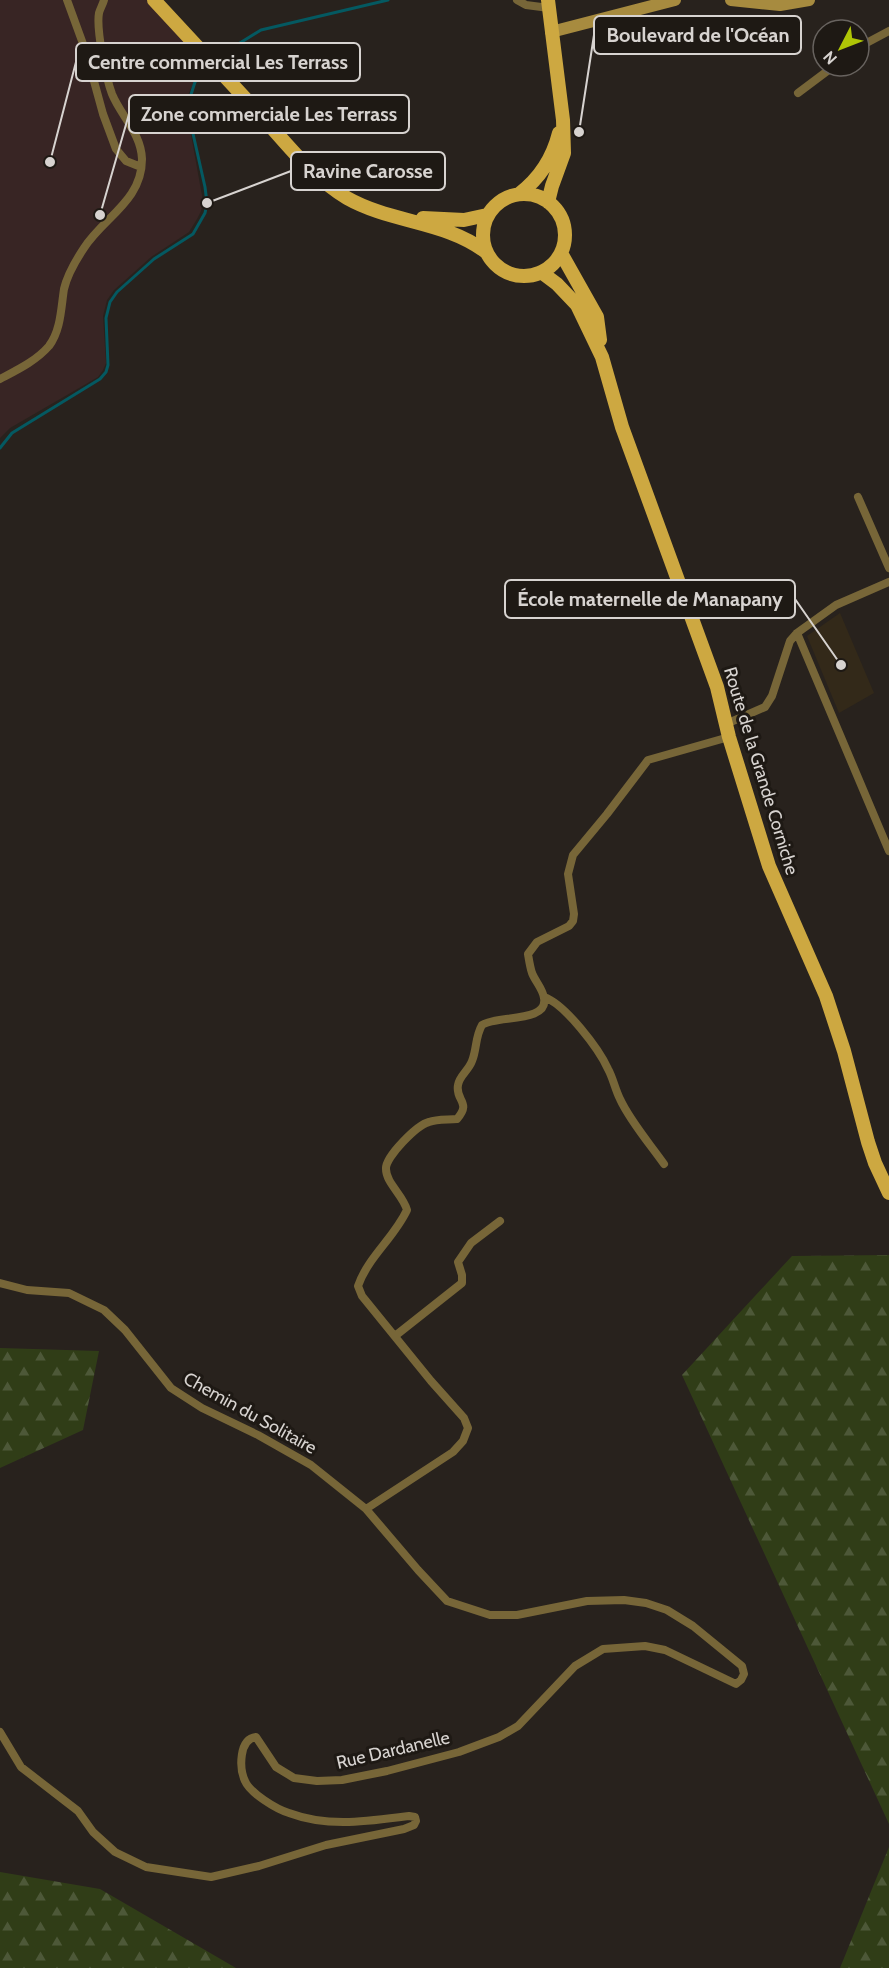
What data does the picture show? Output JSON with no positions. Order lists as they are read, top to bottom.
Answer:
{
  "streets": {
    "main road": ["Route de la Grande Corniche"],
    "street": ["Chemin du Solitaire", "Rue Dardanelle"]
  },
  "crossings": [
    ["Chemin du Solitaire", "Rue Dardanelle"]
  ],
  "places": [
    "Boulevard de l'Océan",
    "Centre commercial Les Terrass",
    "Ravine Carosse",
    "Zone commerciale Les Terrass",
    "École maternelle de Manapany"
  ],
  "north": "bottom left"
}
